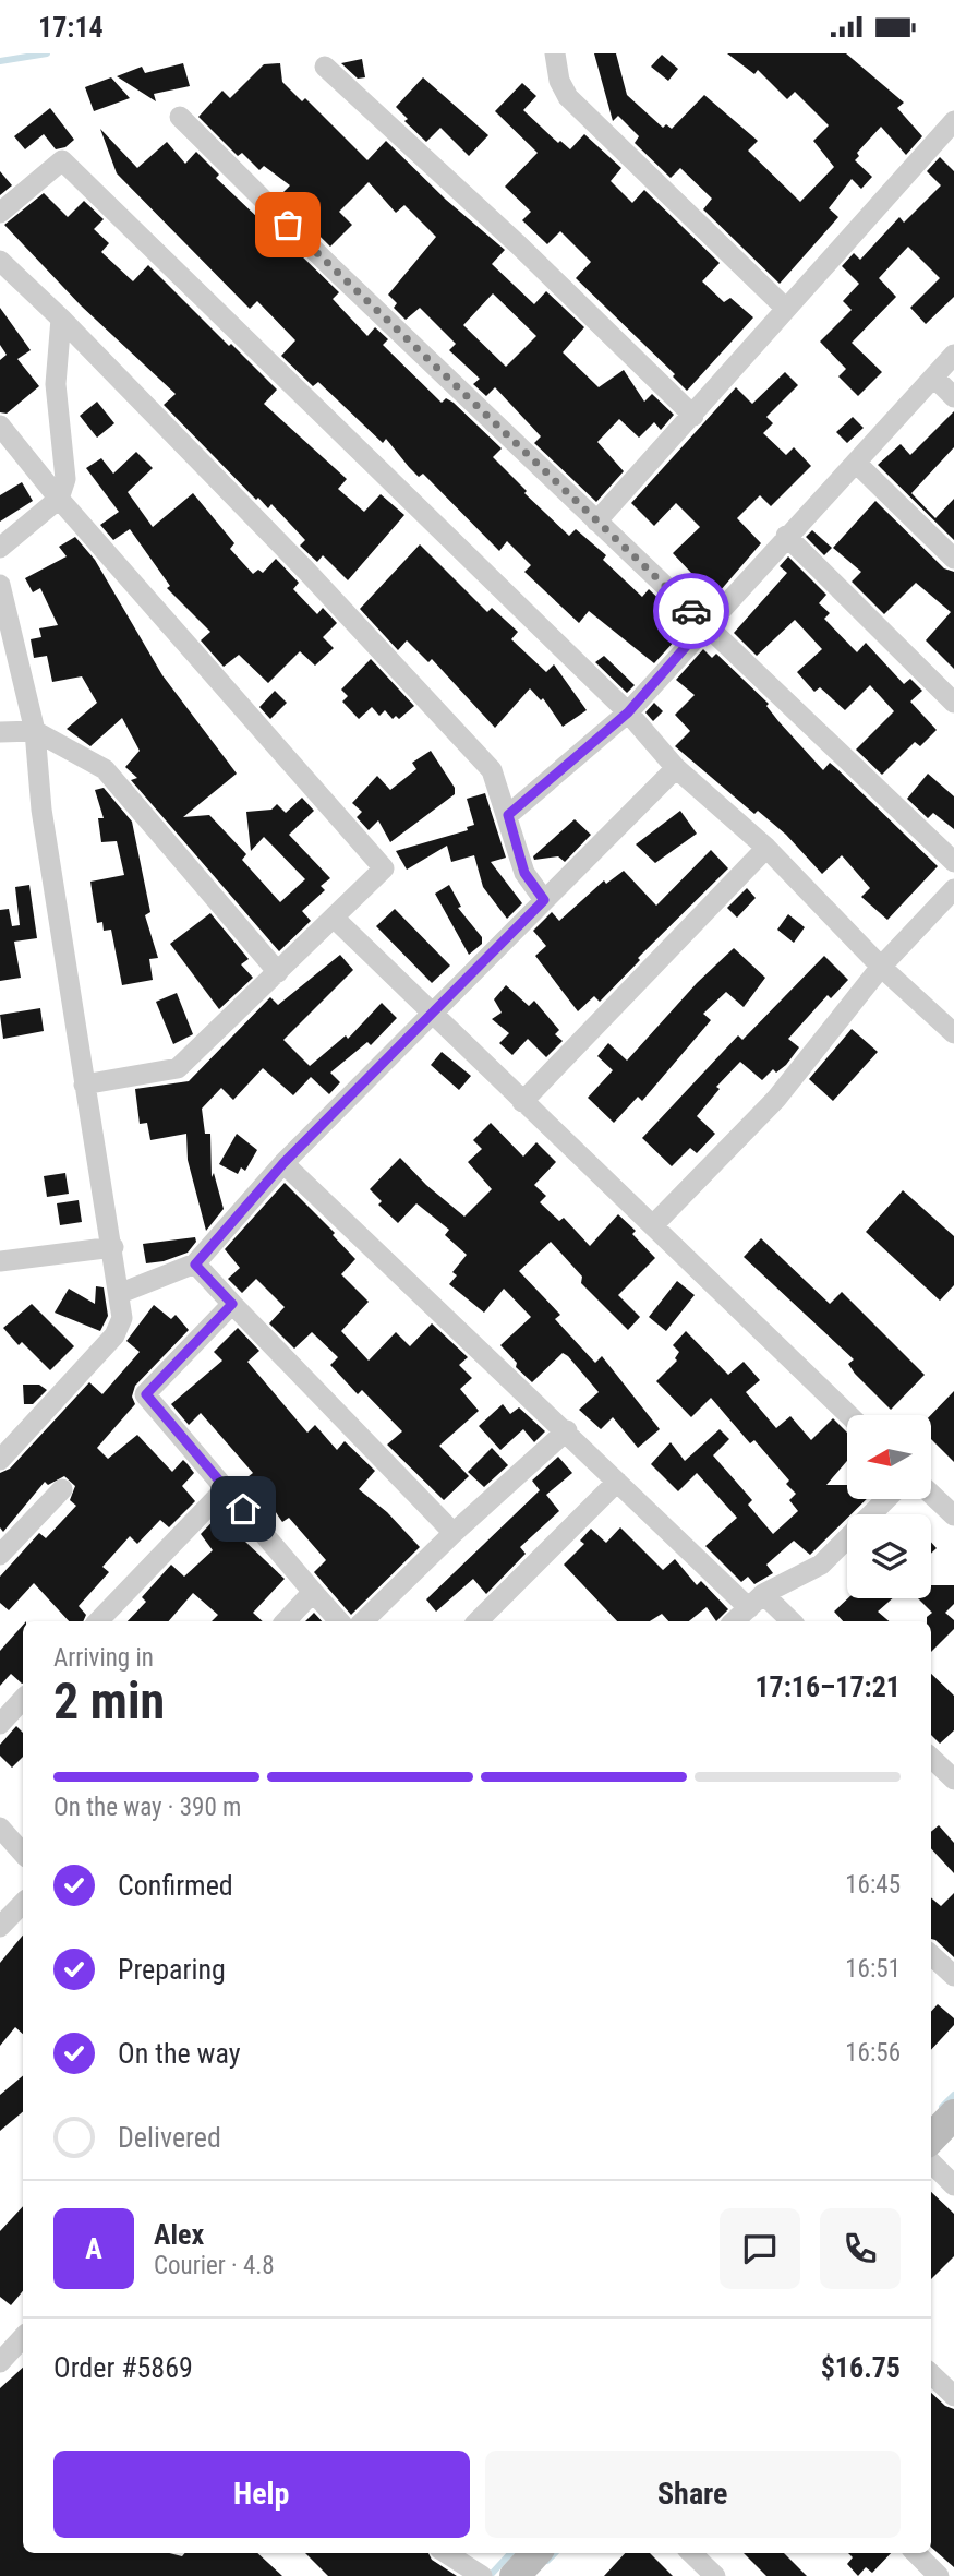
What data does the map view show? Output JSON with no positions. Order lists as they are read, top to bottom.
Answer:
{
  "north": "left",
  "page": {
    "status": "17:14",
    "heading": ["2 min", "Arriving in", "17:16–17:21"],
    "panel": [
      "Alex",
      "Courier · 4.8",
      "Order #5869",
      "$16.75"
    ],
    "bar": "On the way · 390 m",
    "list": [
      ["Confirmed", "16:45"],
      ["Preparing", "16:51"],
      ["On the way", "16:56"],
      "Delivered"
    ],
    "round": "A",
    "buttons": ["Help", "Share"]
  }
}
